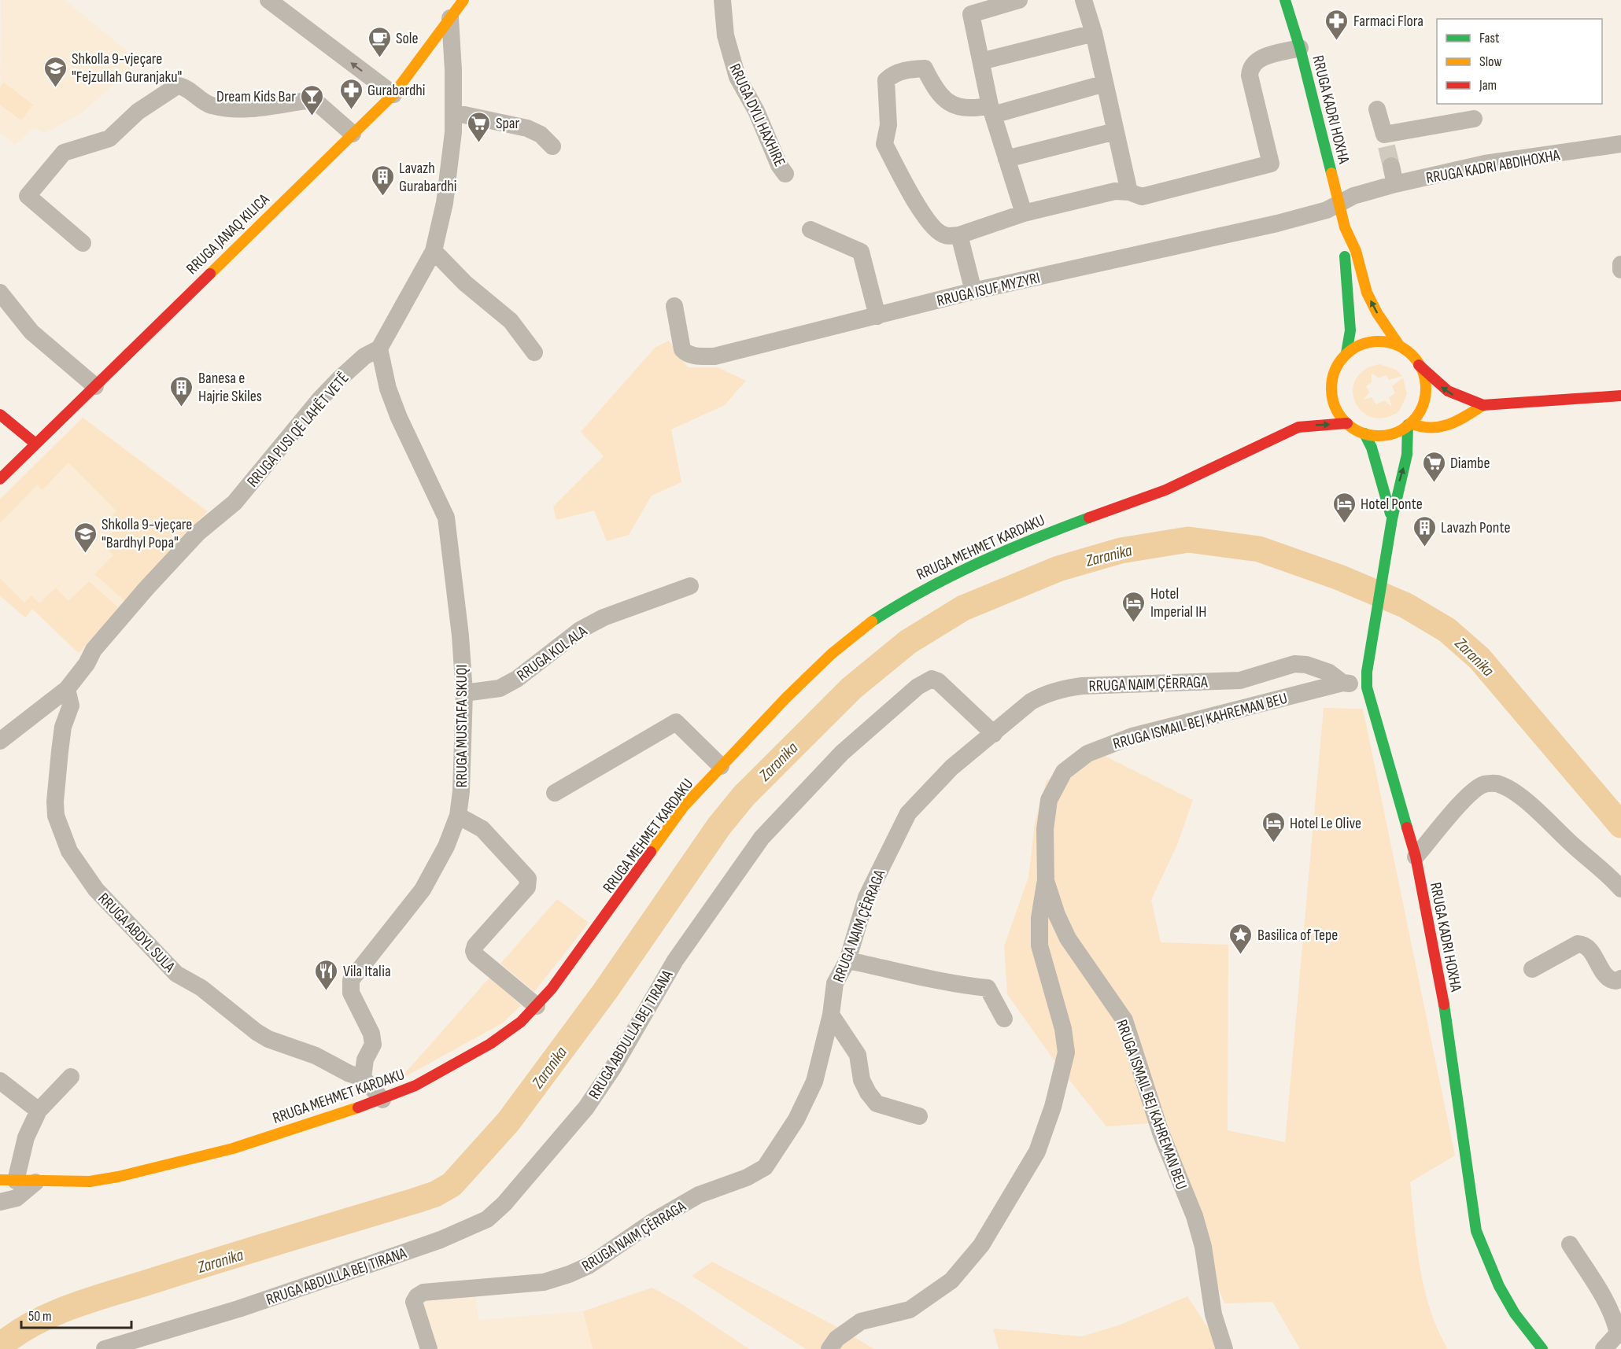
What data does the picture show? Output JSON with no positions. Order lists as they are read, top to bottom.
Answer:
{
  "streets": {
    "main road": ["RRUGA KADRI HOXHA", "RRUGA JANAQ KILICA", "RRUGA MEHMET KARDAKU"],
    "street": [
      "RRUGA DYLI HAXHIRE",
      "RRUGA KADRI ABDIHOXHA",
      "RRUGA ISUF MYZYRI",
      "RRUGA PUSI QË LAHËT VETË",
      "RRUGA KOL ALA",
      "RRUGA NAIM ÇËRRAGA",
      "RRUGA ISMAIL BEJ KAHREMAN BEU",
      "RRUGA MUSTAFA SKUQI",
      "RRUGA ABDYL SULA",
      "RRUGA ABDULLA BEJ TIRANA"
    ]
  },
  "crossings": [
    ["RRUGA KADRI HOXHA", "RRUGA KADRI ABDIHOXHA"],
    ["RRUGA KADRI HOXHA", "RRUGA ISUF MYZYRI"],
    ["RRUGA KADRI HOXHA", "RRUGA MEHMET KARDAKU"],
    ["RRUGA KADRI HOXHA", "RRUGA ISMAIL BEJ KAHREMAN BEU"],
    ["RRUGA KADRI ABDIHOXHA", "RRUGA ISUF MYZYRI"],
    ["RRUGA JANAQ KILICA", "RRUGA PUSI QË LAHËT VETË"],
    ["RRUGA PUSI QË LAHËT VETË", "RRUGA MUSTAFA SKUQI"],
    ["RRUGA PUSI QË LAHËT VETË", "RRUGA ABDYL SULA"],
    ["RRUGA MEHMET KARDAKU", "RRUGA ABDYL SULA"],
    ["RRUGA KOL ALA", "RRUGA MUSTAFA SKUQI"],
    ["RRUGA NAIM ÇËRRAGA", "RRUGA ISMAIL BEJ KAHREMAN BEU"],
    ["RRUGA NAIM ÇËRRAGA", "RRUGA ABDULLA BEJ TIRANA"],
    ["RRUGA MUSTAFA SKUQI", "RRUGA ABDYL SULA"]
  ],
  "water": ["Zaranika"],
  "places": {
    "pharmacy": ["Farmaci Flora", "Gurabardhi"],
    "cafe": ["Sole"],
    "school or university": ["Shkolla 9-vjeçare \"Fejzullah Guranjaku\"", "Shkolla 9-vjeçare \"Bardhyl Popa\""],
    "bar": ["Dream Kids Bar"],
    "supermarket": ["Spar", "Diambe"],
    "building": ["Lavazh Gurabardhi", "Banesa e Hajrie Skiles", "Lavazh Ponte"],
    "hotel": ["Hotel Ponte", "Hotel Imperial IH", "Hotel Le Olive"],
    "place": ["Basilica of Tepe"],
    "restaurant": ["Vila Italia"]
  },
  "legend": ["Fast", "Slow", "Jam"],
  "scale_bar": "50 m"
}
